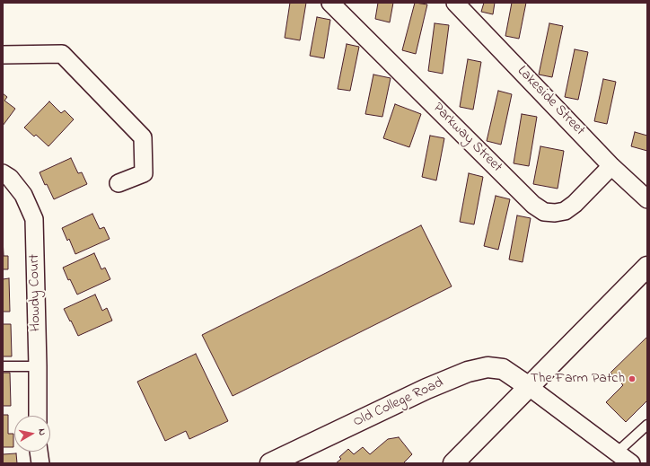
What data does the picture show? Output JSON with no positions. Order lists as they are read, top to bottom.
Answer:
{
  "streets": {
    "street": [
      "Lakeside Street",
      "Parkway Street",
      "Howdy Court",
      "Old College Road"
    ]
  },
  "crossings": [
    ["Lakeside Street", "Parkway Street"]
  ],
  "places": ["The Farm Patch"],
  "north": "right"
}
